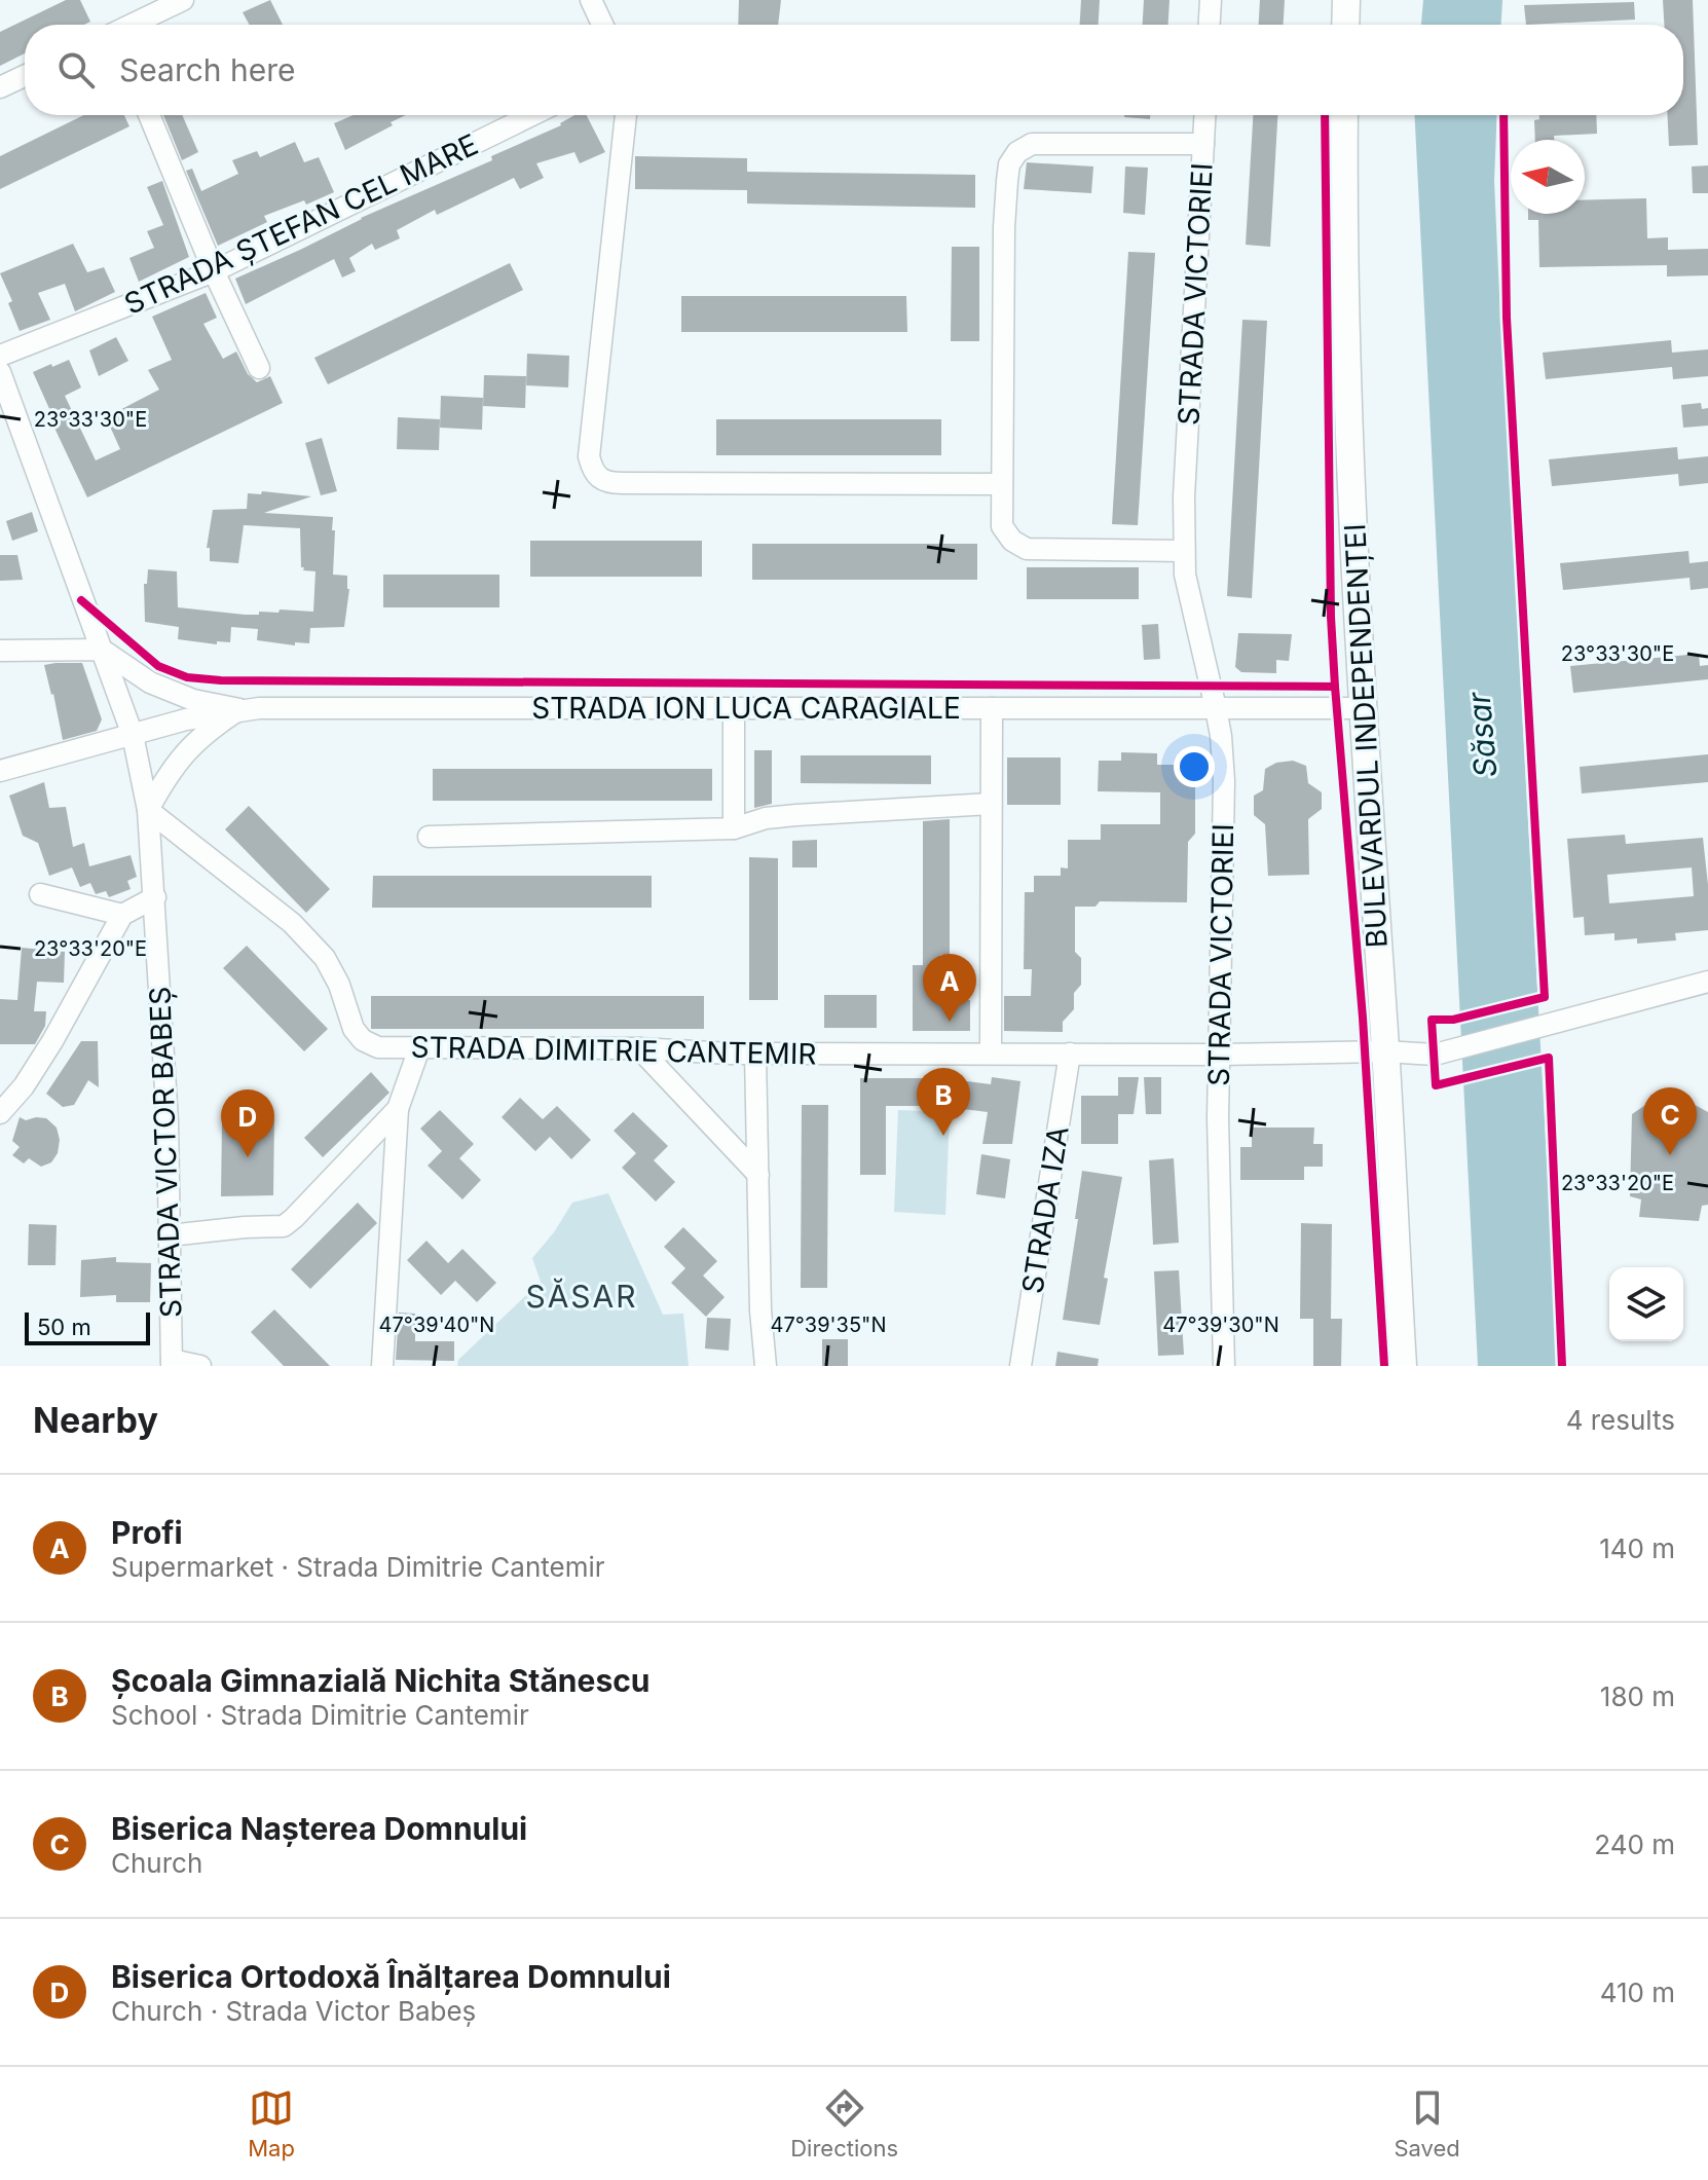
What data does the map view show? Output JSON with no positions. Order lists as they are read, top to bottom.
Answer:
{
  "streets": {
    "main road": ["BULEVARDUL INDEPENDENȚEI"],
    "street": [
      "STRADA ȘTEFAN CEL MARE",
      "STRADA VICTORIEI",
      "STRADA ION LUCA CARAGIALE",
      "STRADA DIMITRIE CANTEMIR",
      "STRADA VICTOR BABEȘ",
      "STRADA IZA"
    ]
  },
  "crossings": [
    ["STRADA VICTORIEI", "STRADA ION LUCA CARAGIALE"],
    ["STRADA VICTORIEI", "STRADA DIMITRIE CANTEMIR"],
    ["STRADA ION LUCA CARAGIALE", "BULEVARDUL INDEPENDENȚEI"],
    ["STRADA ION LUCA CARAGIALE", "STRADA VICTOR BABEȘ"],
    ["BULEVARDUL INDEPENDENȚEI", "STRADA DIMITRIE CANTEMIR"],
    ["STRADA DIMITRIE CANTEMIR", "STRADA VICTOR BABEȘ"],
    ["STRADA DIMITRIE CANTEMIR", "STRADA IZA"]
  ],
  "districts": ["SĂSAR"],
  "water": ["Săsar"],
  "scale_bar": "50 m",
  "north": "left",
  "page": {
    "search": "Search here",
    "pins": [
      "A",
      "B",
      "C",
      "D"
    ],
    "scale": "50 m",
    "heading": ["Nearby", "4 results"],
    "list": [
      {
        "mark": "A",
        "name": "Profi",
        "note": "Supermarket · Strada Dimitrie Cantemir",
        "value": "140 m"
      },
      {
        "mark": "B",
        "name": "Școala Gimnazială Nichita Stănescu",
        "note": "School · Strada Dimitrie Cantemir",
        "value": "180 m"
      },
      {
        "mark": "C",
        "name": "Biserica Nașterea Domnului",
        "note": "Church",
        "value": "240 m"
      },
      {
        "mark": "D",
        "name": "Biserica Ortodoxă Înălțarea Domnului",
        "note": "Church · Strada Victor Babeș",
        "value": "410 m"
      }
    ],
    "nav": ["Map", "Directions", "Saved"]
  },
  "coordinates": [
    "23°33'30\"E",
    "23°33'20\"E",
    "47°39'40\"N",
    "47°39'35\"N",
    "47°39'30\"N"
  ]
}
